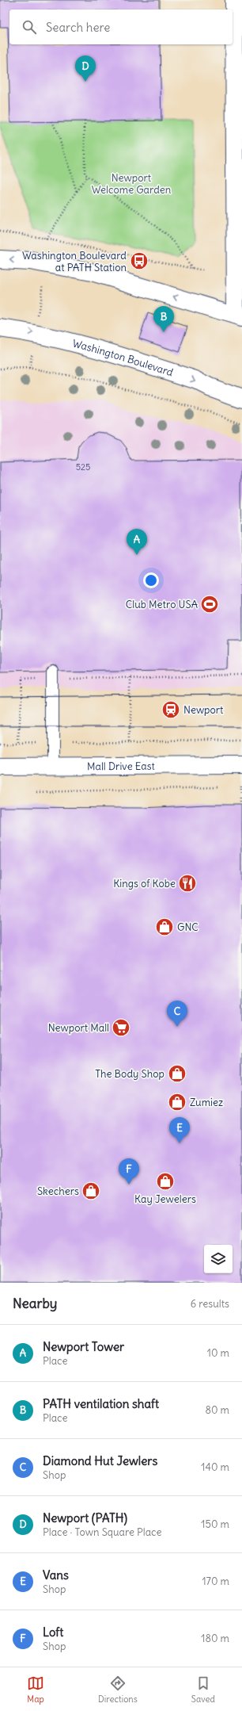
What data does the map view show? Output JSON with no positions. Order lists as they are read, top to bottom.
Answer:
{
  "streets": {
    "street": ["Washington Boulevard", "Mall Drive East"]
  },
  "parks": ["Newport Welcome Garden"],
  "places": {
    "bus stop": ["Washington Boulevard at PATH Station"],
    "sports": ["Club Metro USA"],
    "station": ["Newport"],
    "restaurant": ["Kings of Kobe"],
    "shop": [
      "GNC",
      "The Body Shop",
      "Zumiez",
      "Kay Jewelers",
      "Skechers"
    ],
    "supermarket": ["Newport Mall"]
  },
  "house_numbers": ["525"],
  "page": {
    "search": "Search here",
    "pins": [
      "D",
      "B",
      "A",
      "C",
      "E",
      "F"
    ],
    "heading": ["Nearby", "6 results"],
    "list": [
      {
        "mark": "A",
        "name": "Newport Tower",
        "note": "Place",
        "value": "10 m"
      },
      {
        "mark": "B",
        "name": "PATH ventilation shaft",
        "note": "Place",
        "value": "80 m"
      },
      {
        "mark": "C",
        "name": "Diamond Hut Jewlers",
        "note": "Shop",
        "value": "140 m"
      },
      {
        "mark": "D",
        "name": "Newport (PATH)",
        "note": "Place · Town Square Place",
        "value": "150 m"
      },
      {
        "mark": "E",
        "name": "Vans",
        "note": "Shop",
        "value": "170 m"
      },
      {
        "mark": "F",
        "name": "Loft",
        "note": "Shop",
        "value": "180 m"
      }
    ],
    "nav": ["Map", "Directions", "Saved"]
  }
}
